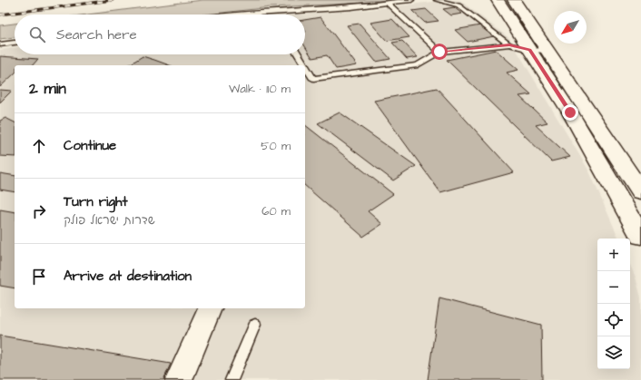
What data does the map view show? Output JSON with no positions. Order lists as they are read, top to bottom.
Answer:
{
  "north": "bottom left",
  "page": {
    "search": "Search here",
    "heading": ["2 min", "Walk · 110 m"],
    "list": [
      ["Continue", "50 m"],
      ["Turn right", "שדרות ישראל פולק", "60 m"],
      "Arrive at destination"
    ],
    "map_buttons": ["+", "−"]
  }
}
